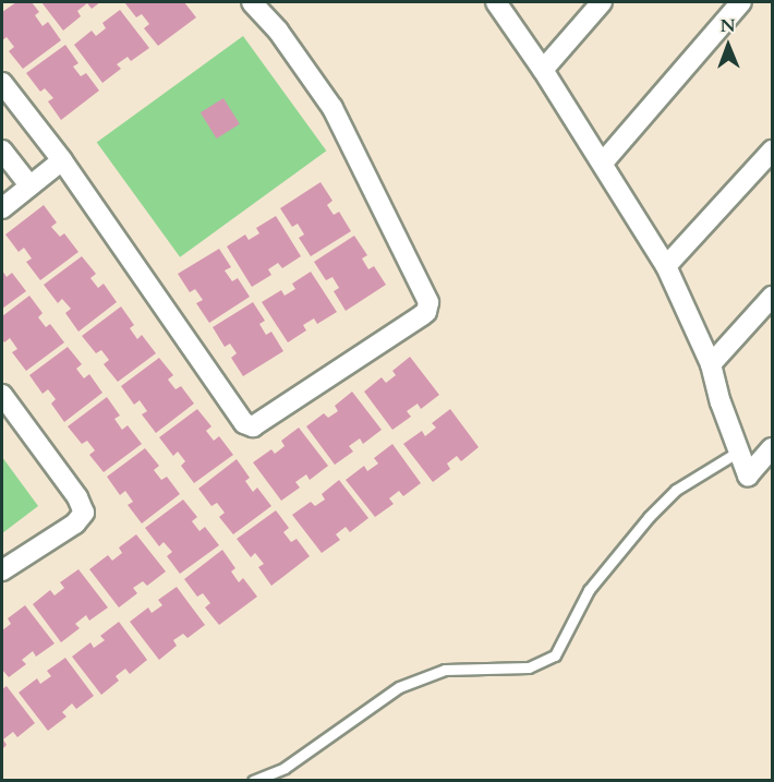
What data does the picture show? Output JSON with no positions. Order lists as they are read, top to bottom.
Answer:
{
  "north": "top"
}
